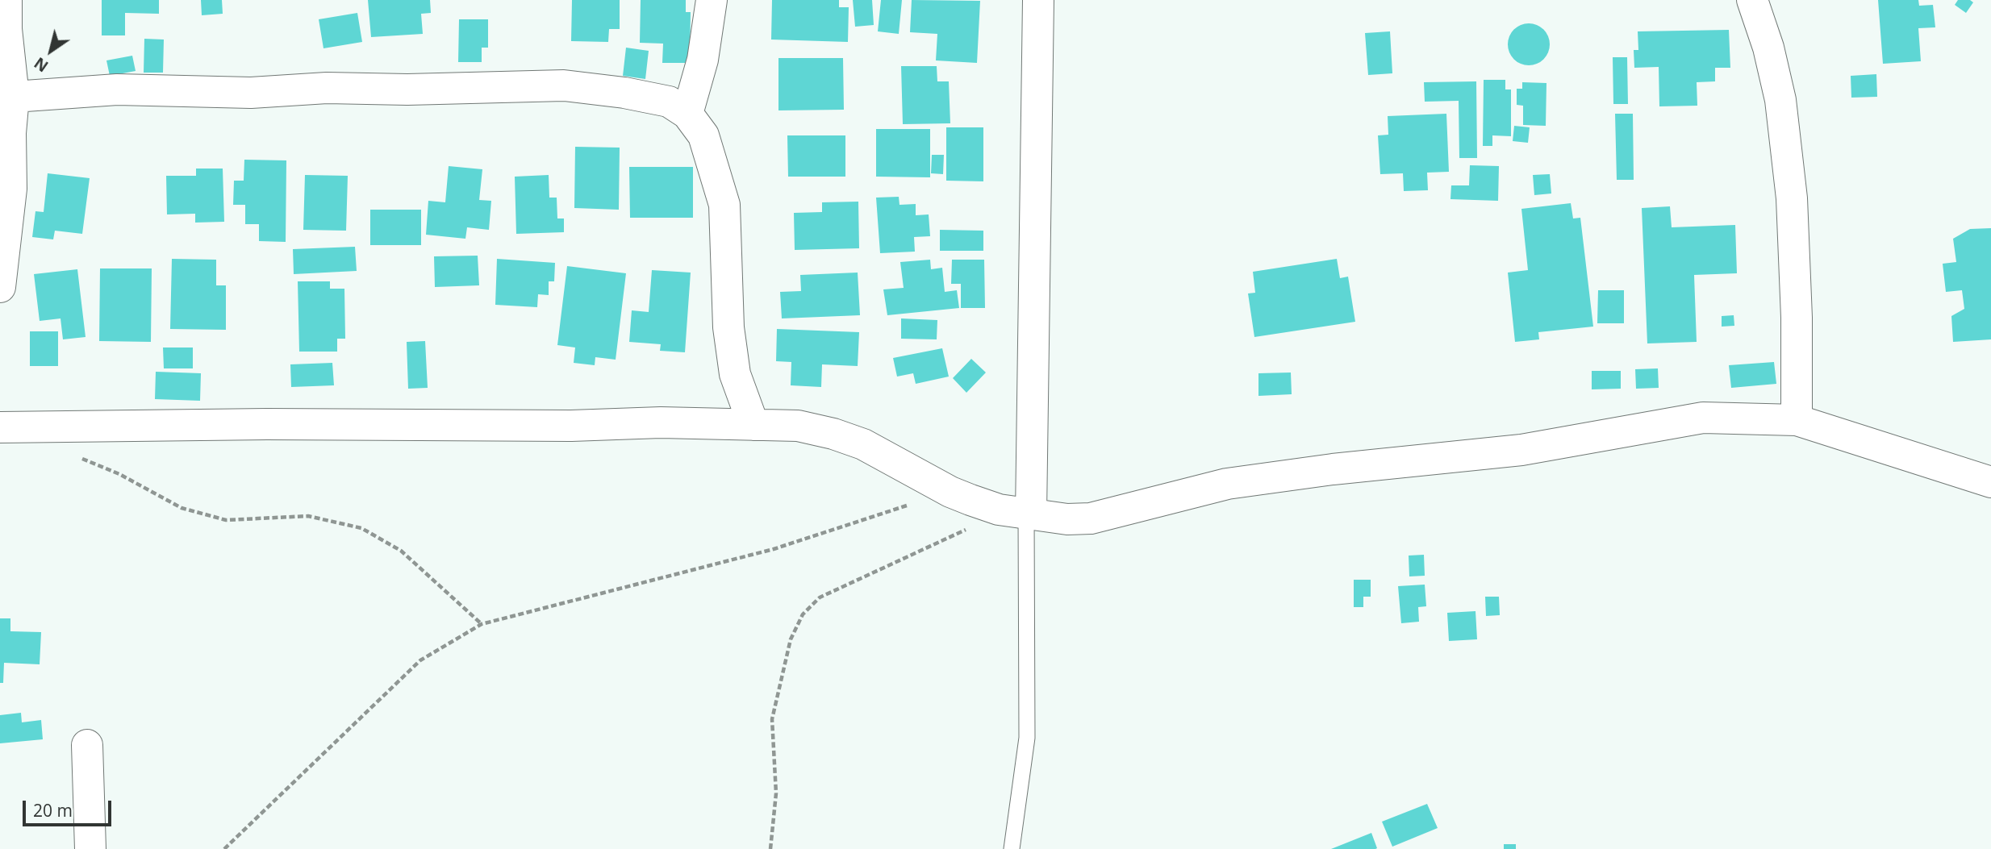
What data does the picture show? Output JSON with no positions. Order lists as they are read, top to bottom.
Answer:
{
  "scale_bar": "20 m",
  "north": "bottom left"
}
